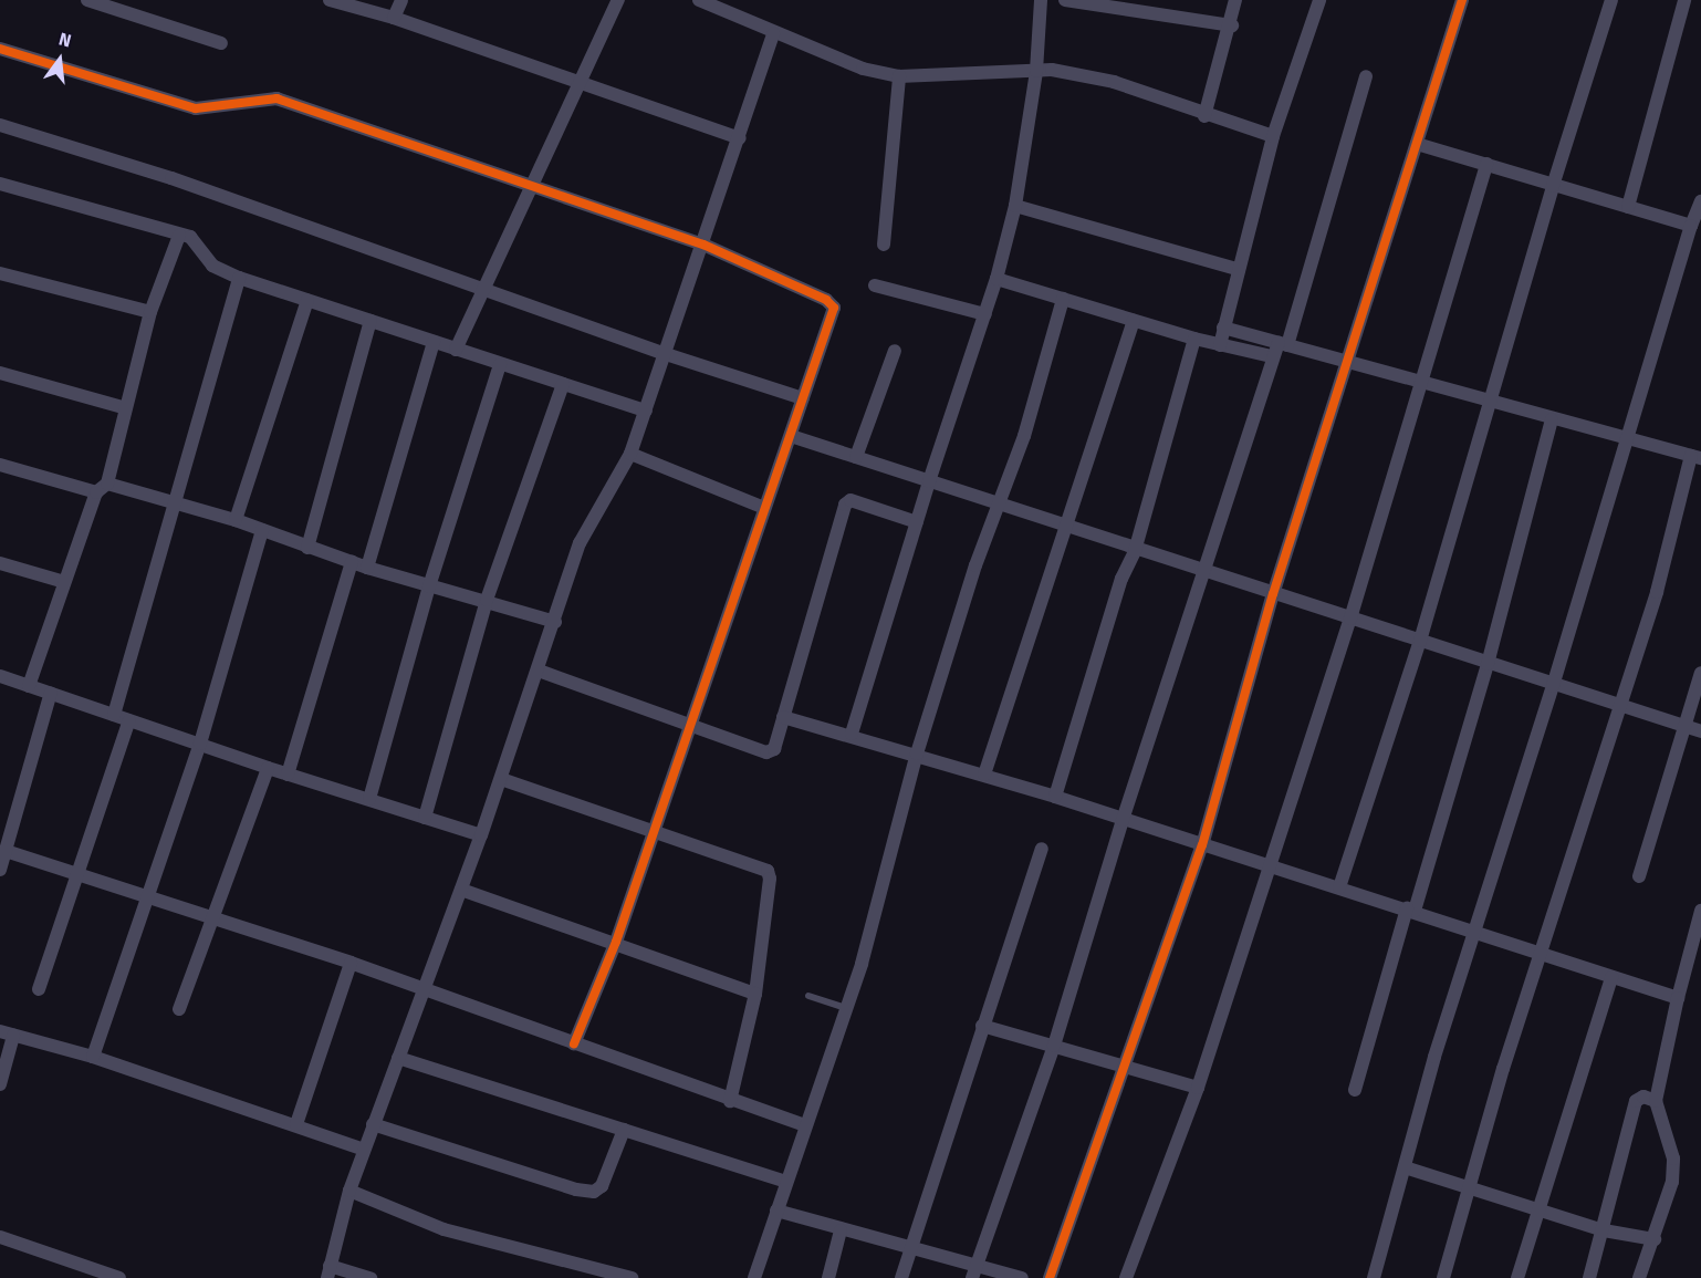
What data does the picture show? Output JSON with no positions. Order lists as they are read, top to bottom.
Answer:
{
  "north": "top"
}
